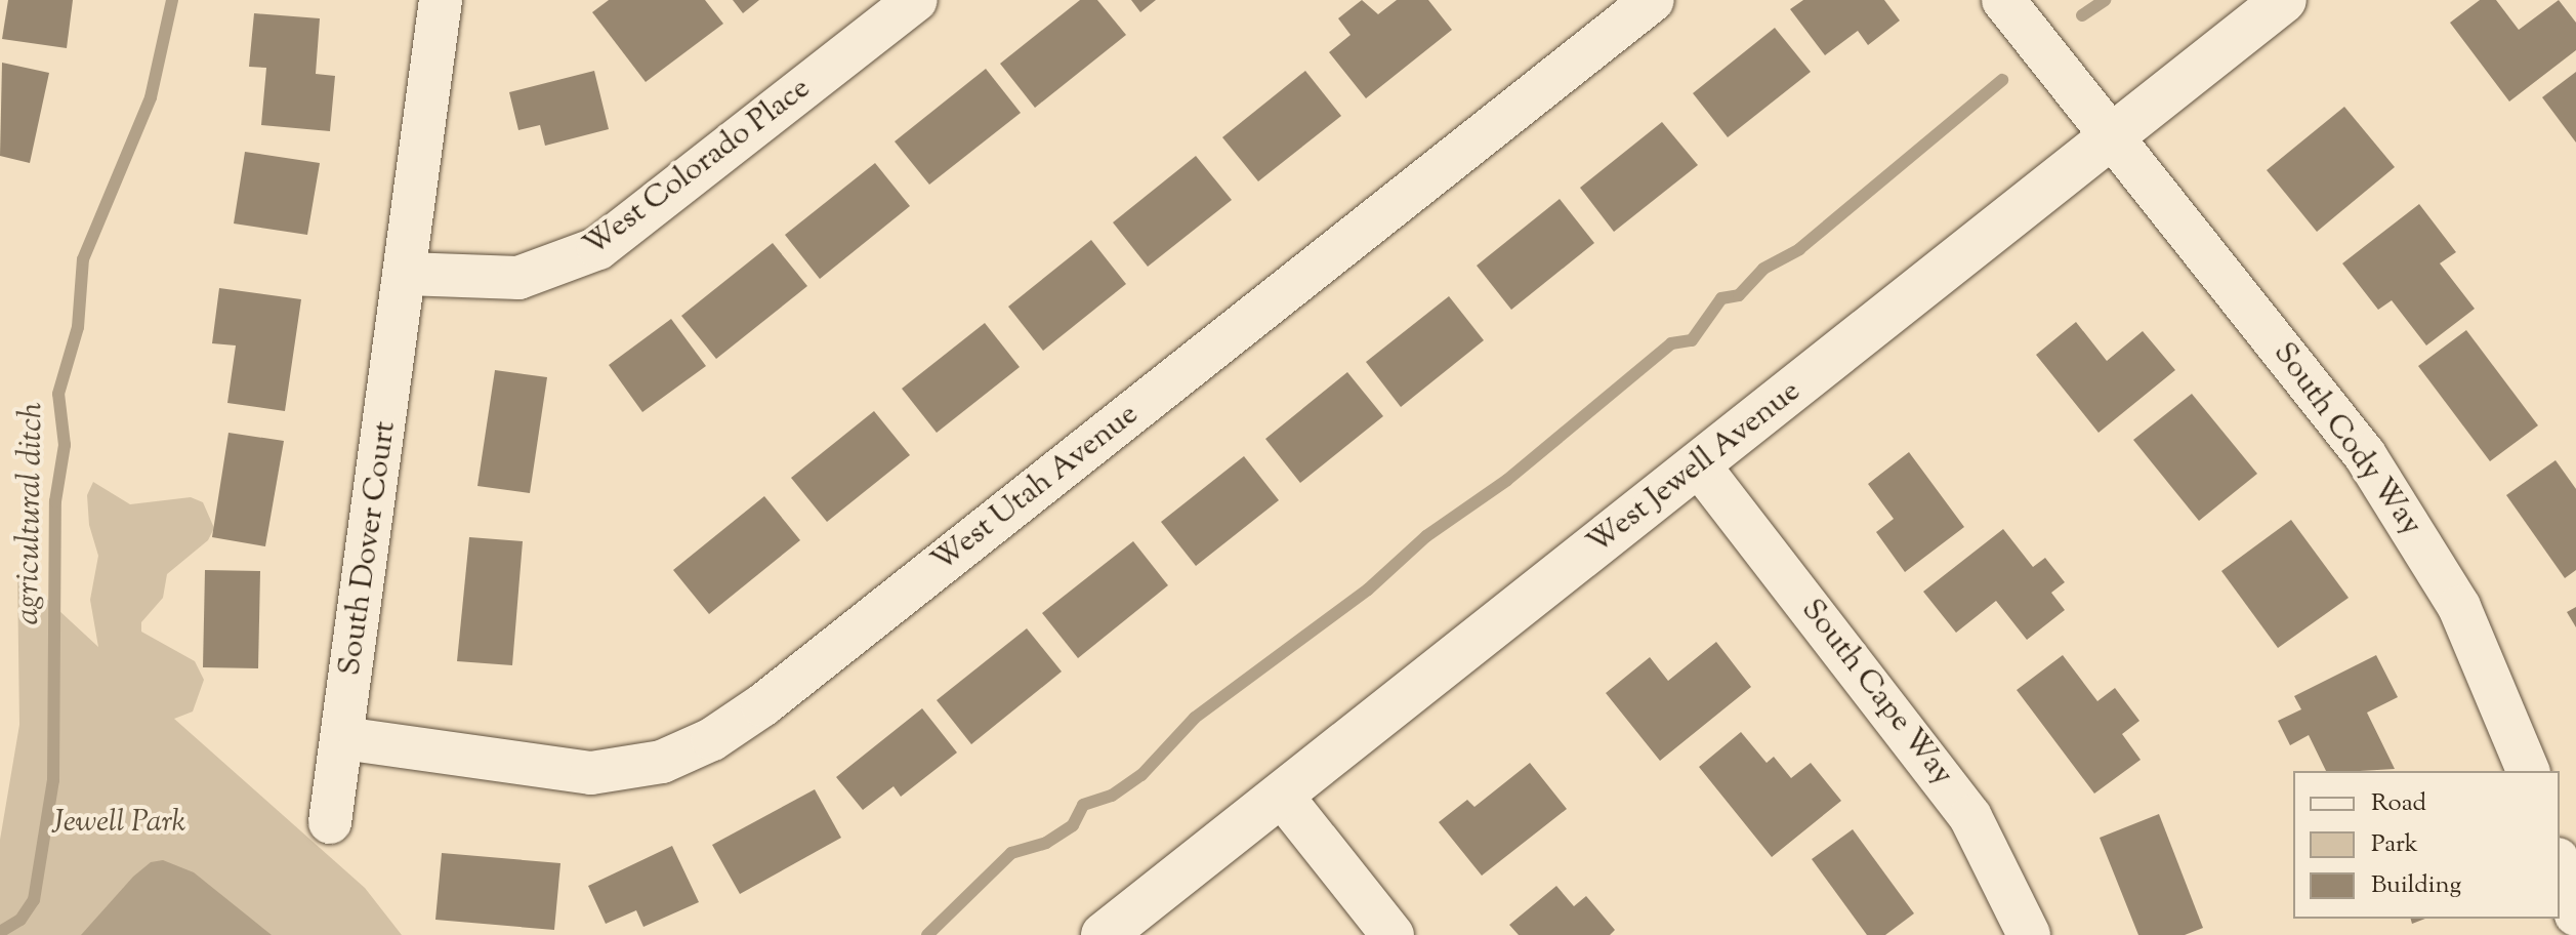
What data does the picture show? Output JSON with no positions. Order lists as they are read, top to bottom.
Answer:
{
  "streets": {
    "main road": ["West Jewell Avenue"],
    "street": [
      "West Colorado Place",
      "South Cody Way",
      "West Utah Avenue",
      "South Dover Court",
      "South Cape Way"
    ]
  },
  "crossings": [
    ["West Colorado Place", "South Dover Court"],
    ["South Cody Way", "West Jewell Avenue"],
    ["West Jewell Avenue", "South Cape Way"],
    ["West Utah Avenue", "South Dover Court"]
  ],
  "water": ["agricultural ditch"],
  "parks": ["Jewell Park"],
  "legend": ["Road", "Park", "Building"]
}
